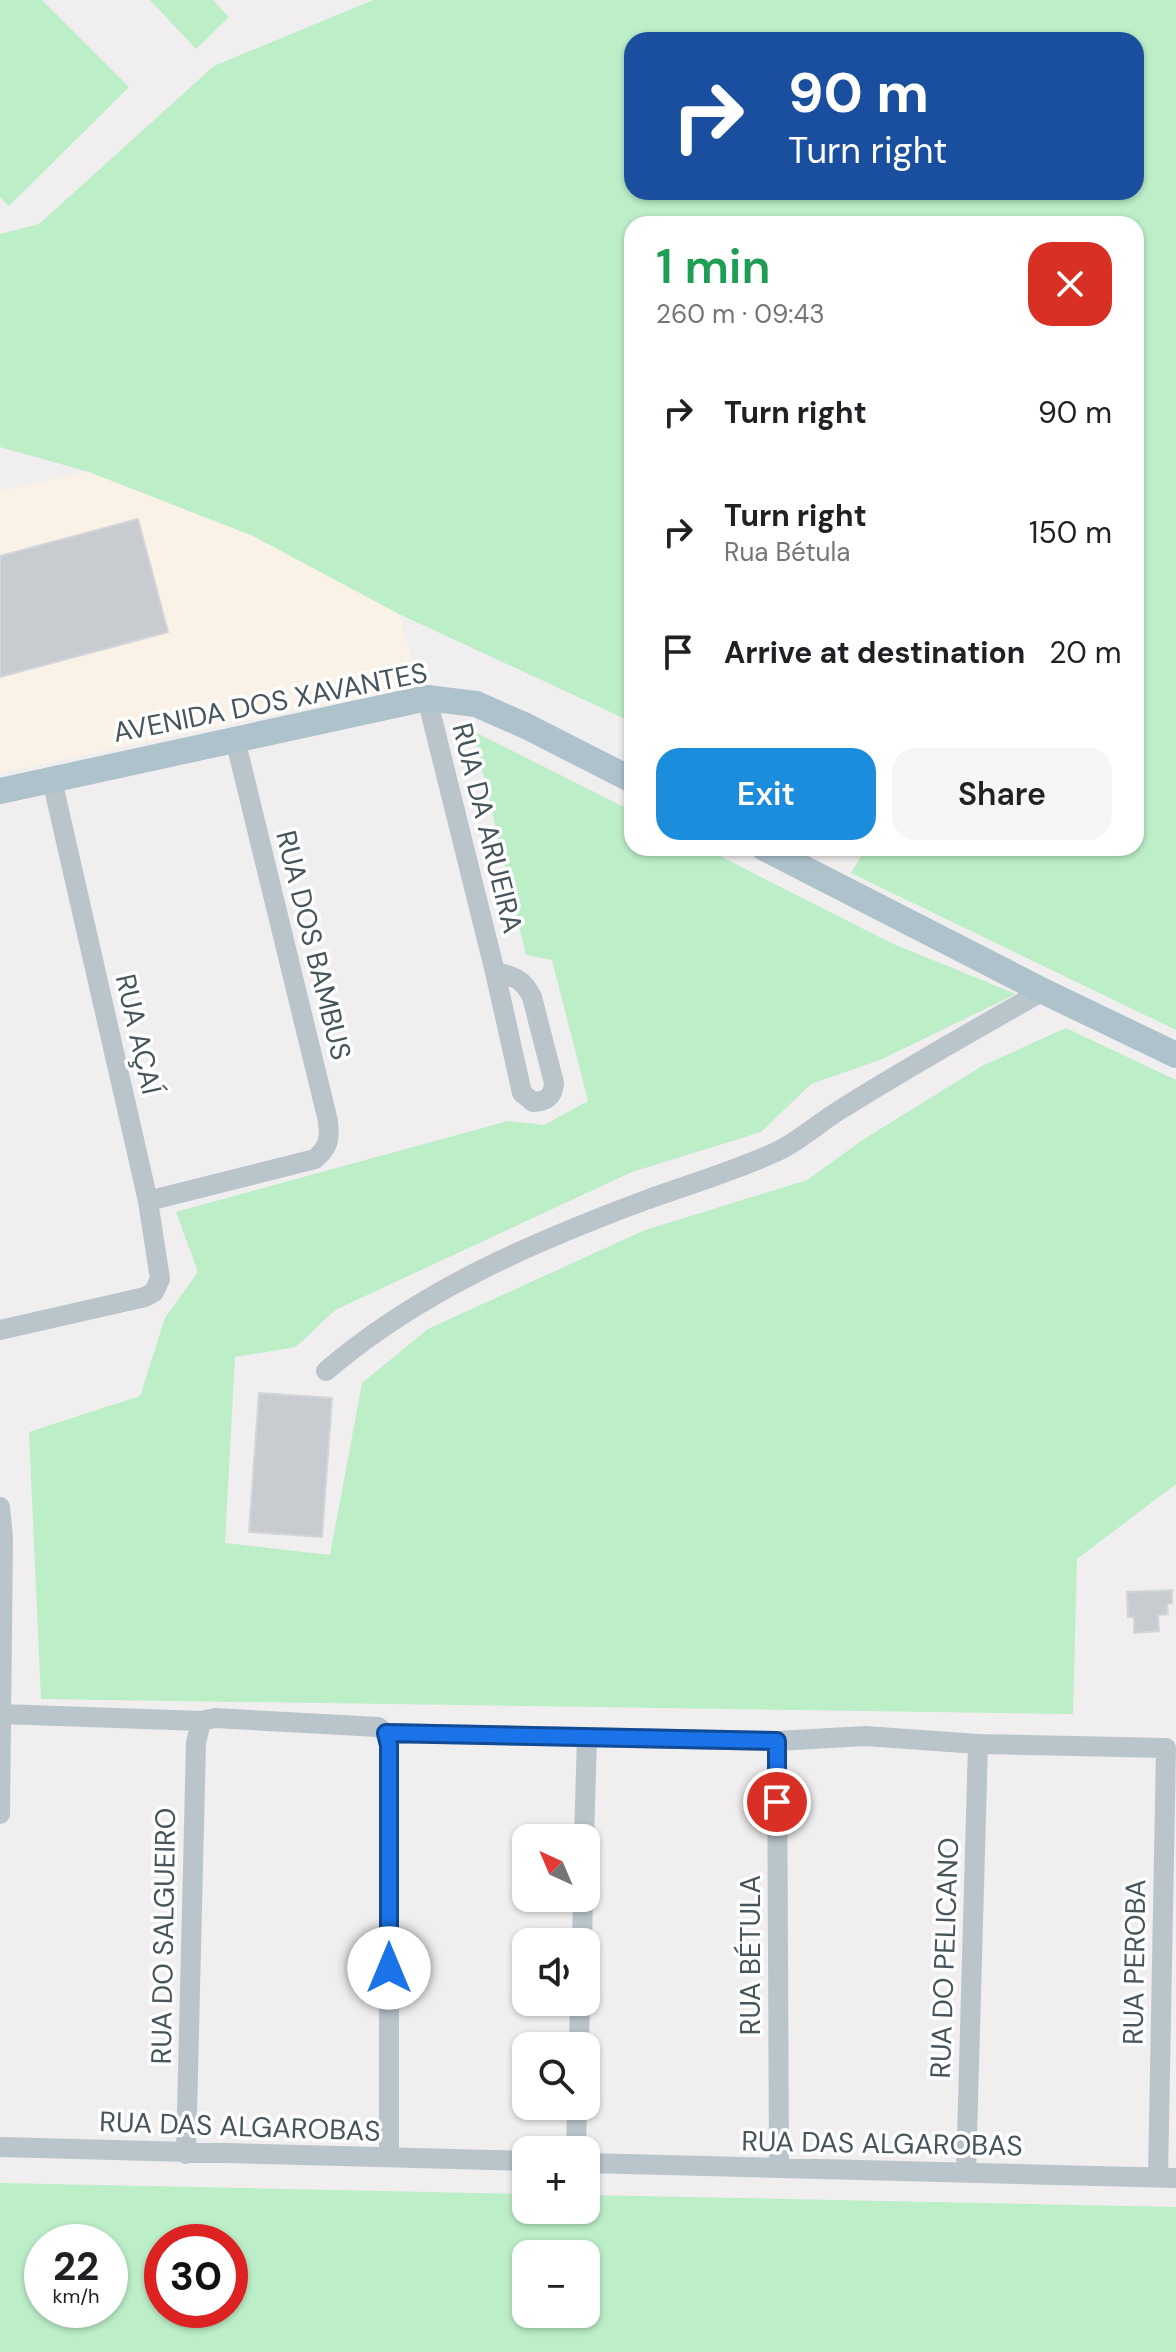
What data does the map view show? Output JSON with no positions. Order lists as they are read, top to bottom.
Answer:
{
  "streets": {
    "main road": ["AVENIDA DOS XAVANTES"],
    "street": [
      "RUA DA ARUEIRA",
      "RUA DOS BAMBUS",
      "RUA AÇAÍ",
      "RUA DO SALGUEIRO",
      "RUA BÉTULA",
      "RUA DO PELICANO",
      "RUA PEROBA",
      "RUA DAS ALGAROBAS"
    ]
  },
  "crossings": [
    ["AVENIDA DOS XAVANTES", "RUA DA ARUEIRA"],
    ["AVENIDA DOS XAVANTES", "RUA DOS BAMBUS"],
    ["AVENIDA DOS XAVANTES", "RUA AÇAÍ"],
    ["RUA DOS BAMBUS", "RUA AÇAÍ"],
    ["RUA DO SALGUEIRO", "RUA DAS ALGAROBAS"],
    ["RUA BÉTULA", "RUA DAS ALGAROBAS"],
    ["RUA DO PELICANO", "RUA PEROBA"],
    ["RUA DO PELICANO", "RUA DAS ALGAROBAS"],
    ["RUA PEROBA", "RUA DAS ALGAROBAS"]
  ],
  "north": "top left",
  "page": {
    "turn": ["90 m", "Turn right"],
    "heading": ["1 min", "260 m · 09:43"],
    "list": [
      {
        "name": "Turn right",
        "value": "90 m"
      },
      {
        "name": "Turn right",
        "note": "Rua Bétula",
        "value": "150 m"
      },
      {
        "name": "Arrive at destination",
        "value": "20 m"
      }
    ],
    "buttons": ["Exit", "Share"],
    "map_buttons": ["+", "−"],
    "speed": "22 km/h",
    "limit": "30"
  }
}
